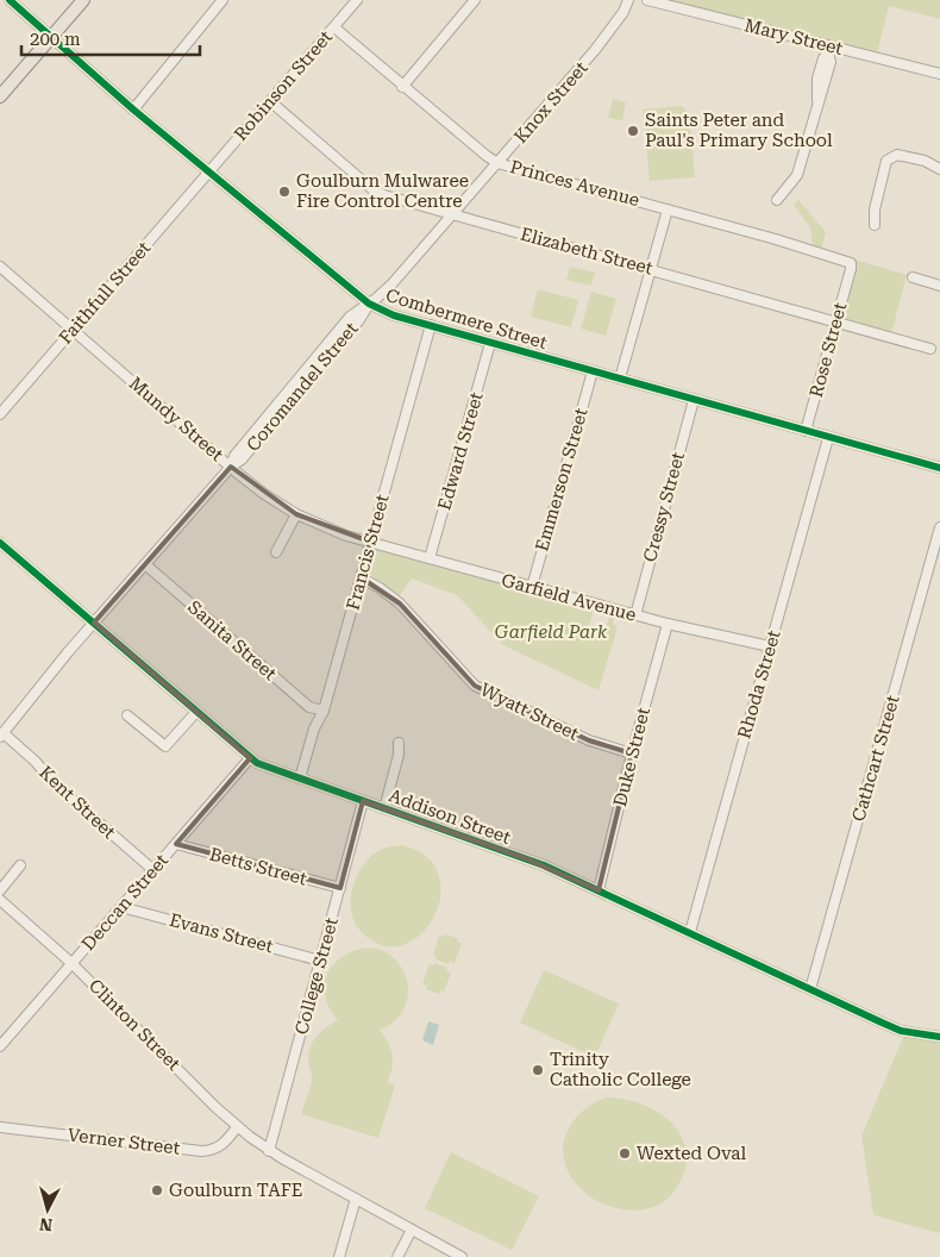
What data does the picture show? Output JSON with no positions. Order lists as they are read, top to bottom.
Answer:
{
  "streets": {
    "street": [
      "Mary Street",
      "Robinson Street",
      "Knox Street",
      "Princes Avenue",
      "Elizabeth Street",
      "Faithfull Street",
      "Combermere Street",
      "Rose Street",
      "Coromandel Street",
      "Mundy Street",
      "Edward Street",
      "Emmerson Street",
      "Cressy Street",
      "Francis Street",
      "Garfield Avenue",
      "Sanita Street",
      "Rhoda Street",
      "Wyatt Street",
      "Duke Street",
      "Cathcart Street",
      "Kent Street",
      "Addison Street",
      "Betts Street",
      "Deccan Street",
      "Evans Street",
      "College Street",
      "Clinton Street",
      "Verner Street"
    ]
  },
  "crossings": [
    ["Robinson Street", "Princes Avenue"],
    ["Robinson Street", "Elizabeth Street"],
    ["Robinson Street", "Faithfull Street"],
    ["Robinson Street", "Combermere Street"],
    ["Knox Street", "Princes Avenue"],
    ["Knox Street", "Elizabeth Street"],
    ["Knox Street", "Combermere Street"],
    ["Knox Street", "Coromandel Street"],
    ["Princes Avenue", "Rose Street"],
    ["Elizabeth Street", "Rose Street"],
    ["Faithfull Street", "Combermere Street"],
    ["Faithfull Street", "Mundy Street"],
    ["Combermere Street", "Rose Street"],
    ["Combermere Street", "Coromandel Street"],
    ["Combermere Street", "Edward Street"],
    ["Combermere Street", "Emmerson Street"],
    ["Combermere Street", "Cressy Street"],
    ["Combermere Street", "Francis Street"],
    ["Combermere Street", "Rhoda Street"],
    ["Coromandel Street", "Mundy Street"],
    ["Coromandel Street", "Sanita Street"],
    ["Coromandel Street", "Kent Street"],
    ["Coromandel Street", "Addison Street"],
    ["Mundy Street", "Francis Street"],
    ["Mundy Street", "Garfield Avenue"],
    ["Edward Street", "Garfield Avenue"],
    ["Emmerson Street", "Garfield Avenue"],
    ["Cressy Street", "Garfield Avenue"],
    ["Francis Street", "Garfield Avenue"],
    ["Francis Street", "Sanita Street"],
    ["Francis Street", "Wyatt Street"],
    ["Francis Street", "Addison Street"],
    ["Garfield Avenue", "Rhoda Street"],
    ["Garfield Avenue", "Duke Street"],
    ["Rhoda Street", "Addison Street"],
    ["Wyatt Street", "Duke Street"],
    ["Duke Street", "Addison Street"],
    ["Cathcart Street", "Addison Street"],
    ["Kent Street", "Deccan Street"],
    ["Addison Street", "Deccan Street"],
    ["Addison Street", "College Street"],
    ["Betts Street", "Deccan Street"],
    ["Betts Street", "College Street"],
    ["Deccan Street", "Evans Street"],
    ["Deccan Street", "Clinton Street"],
    ["Evans Street", "College Street"],
    ["College Street", "Clinton Street"],
    ["Clinton Street", "Verner Street"]
  ],
  "parks": ["Garfield Park"],
  "places": [
    "Saints Peter and Paul's Primary School",
    "Goulburn Mulwaree Fire Control Centre",
    "Trinity Catholic College",
    "Wexted Oval",
    "Goulburn TAFE"
  ],
  "scale_bar": "200 m",
  "north": "bottom"
}
